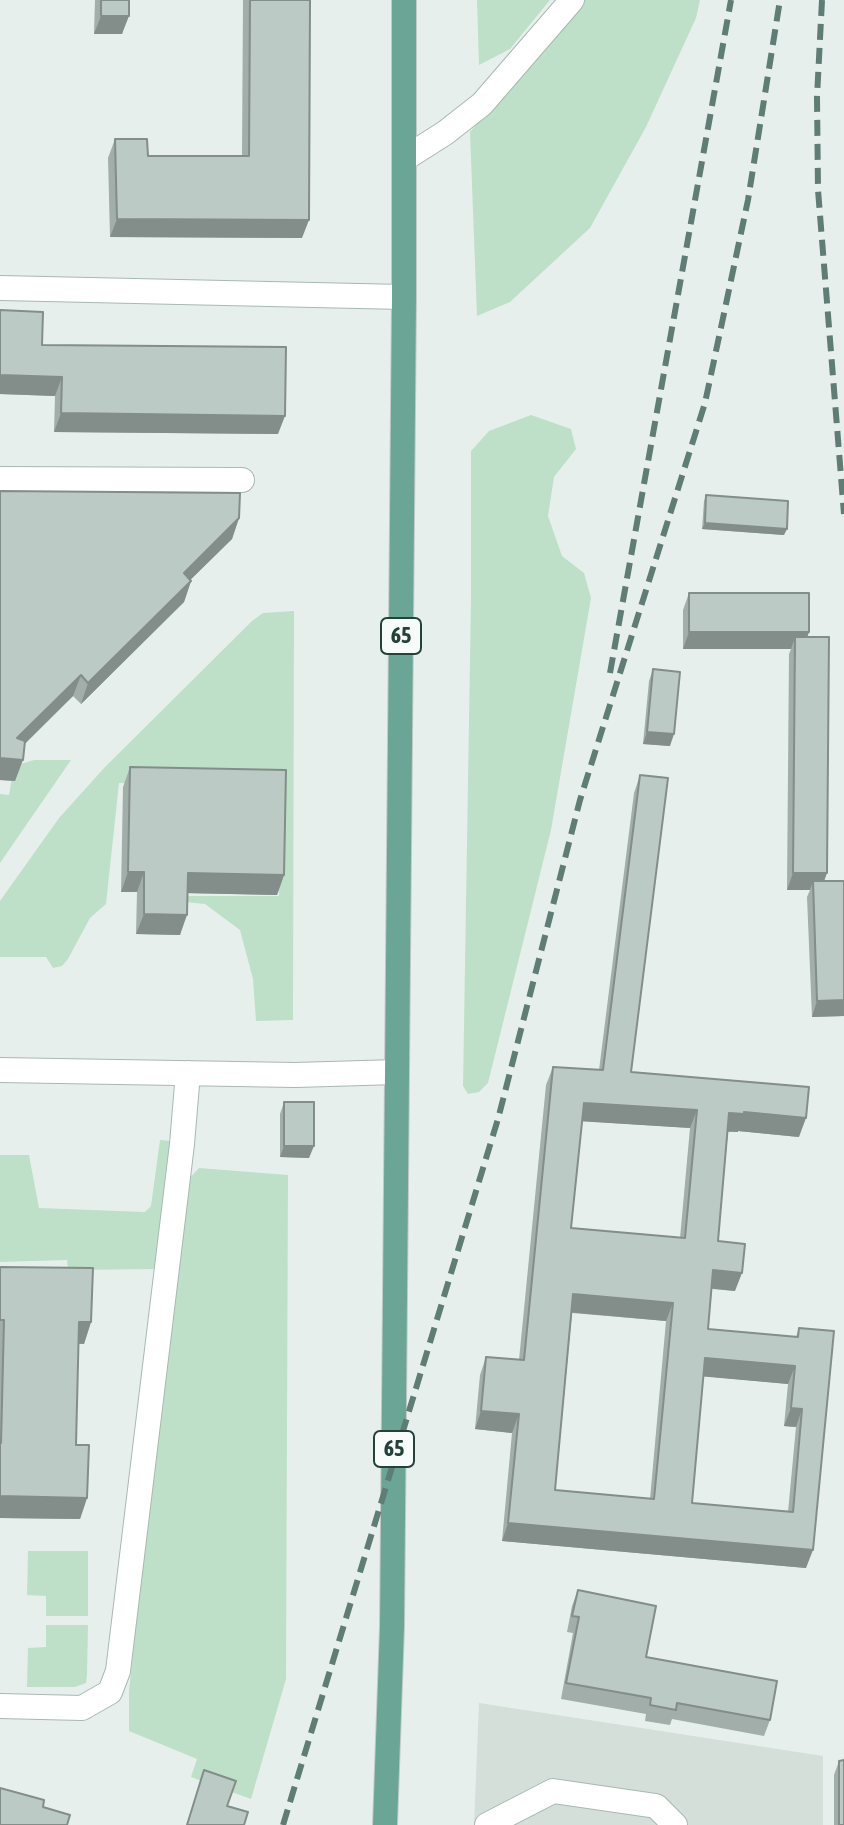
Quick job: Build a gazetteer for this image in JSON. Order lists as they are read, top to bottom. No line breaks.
{"streets":{"main road":["65"]}}
